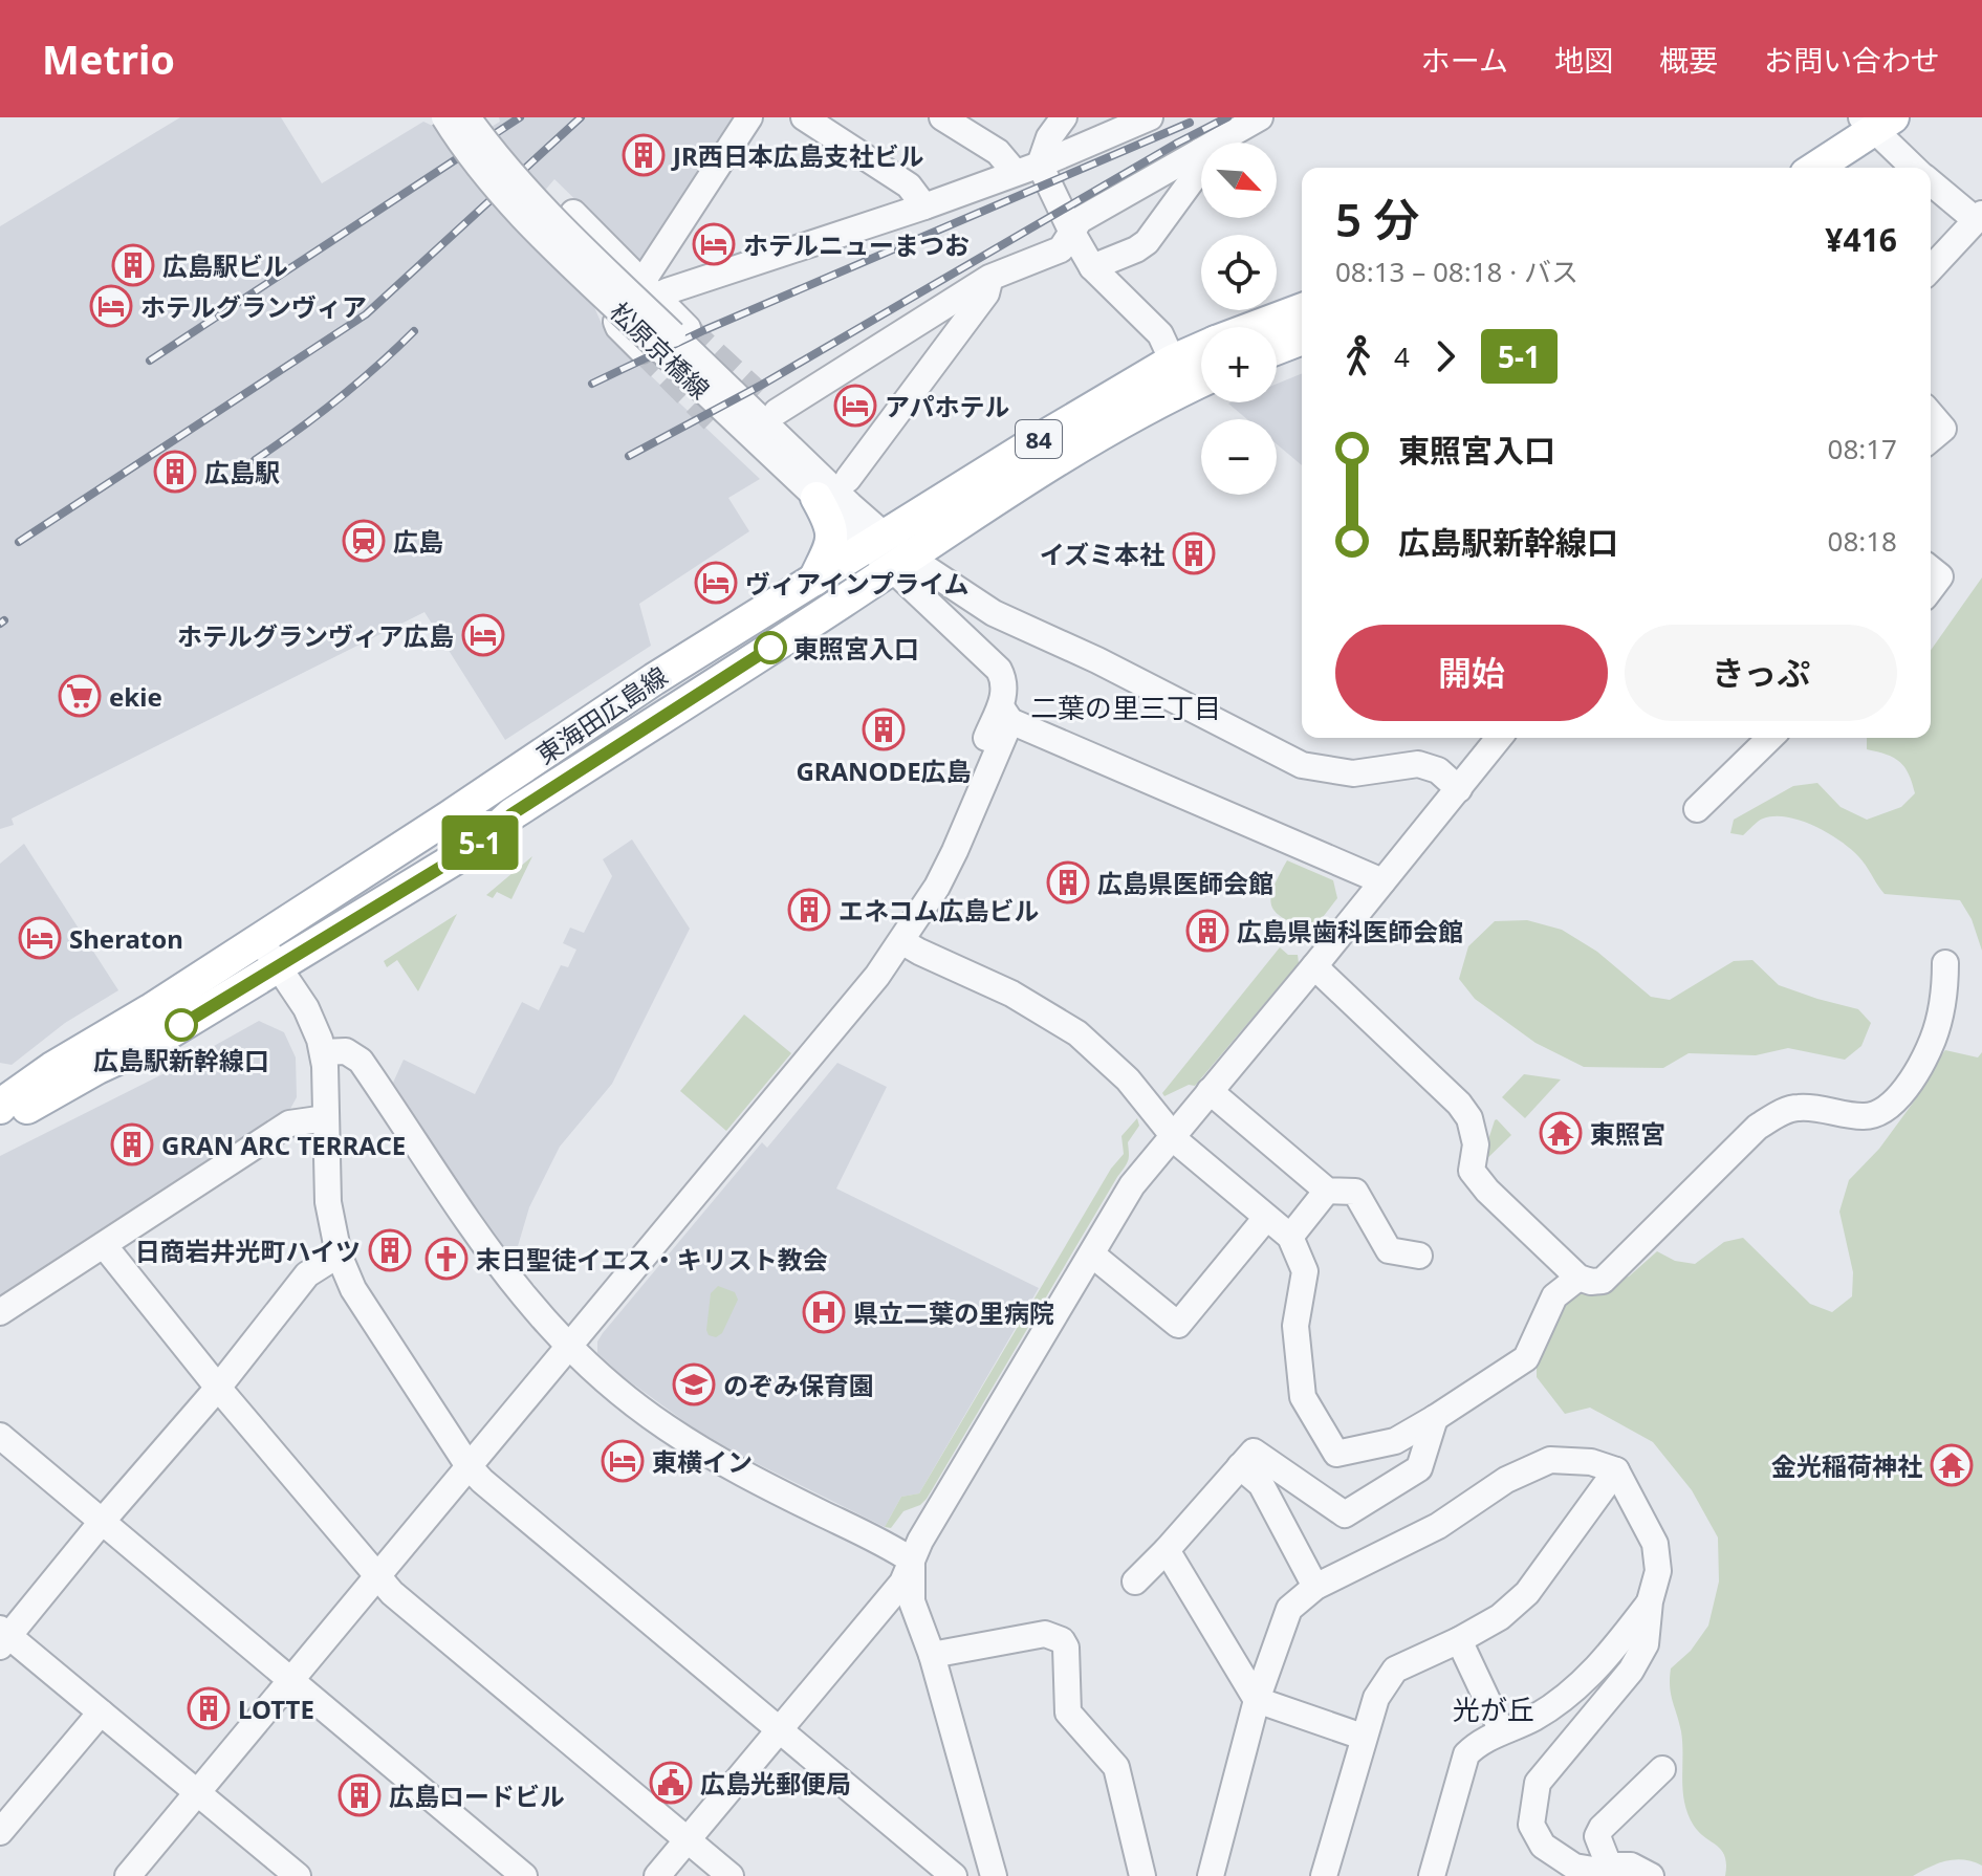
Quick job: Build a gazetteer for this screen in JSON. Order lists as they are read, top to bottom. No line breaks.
{"streets":{"main road":["84","東海田広島線"],"street":["松原京橋線"]},"crossings":[["松原京橋線","東海田広島線"]],"districts":["二葉の里三丁目","光が丘"],"places":{"building":["JR西日本広島支社ビル","広島駅ビル","広島駅","イズミ本社","GRANODE広島","広島県医師会館","エネコム広島ビル","広島県歯科医師会館","GRAN ARC TERRACE","日商岩井光町ハイツ","LOTTE","広島ロードビル"],"hotel":["ホテルニューまつお","ホテルグランヴィア","アパホテル","ヴィアインプライム","ホテルグランヴィア広島","Sheraton","東横イン"],"station":["広島"],"other":["東照宮入口","広島駅新幹線口"],"supermarket":["ekie"],"temple":["東照宮","金光稲荷神社"],"church":["末日聖徒イエス・キリスト教会"],"hospital":["県立二葉の里病院"],"school or university":["のぞみ保育園"],"public building":["広島光郵便局"]},"lines":["bus line 5-1"],"north":"bottom right","page":{"header":"Metrio","nav":["ホーム","地図","概要","お問い合わせ"],"on_map":"5-1","map_buttons":["+","−"],"heading":["5 分","08:13 – 08:18 · バス","¥416"],"legs":["4","5-1"],"list":[{"name":"東照宮入口","value":"08:17"},{"name":"広島駅新幹線口","value":"08:18"}],"buttons":["開始","きっぷ"]}}
